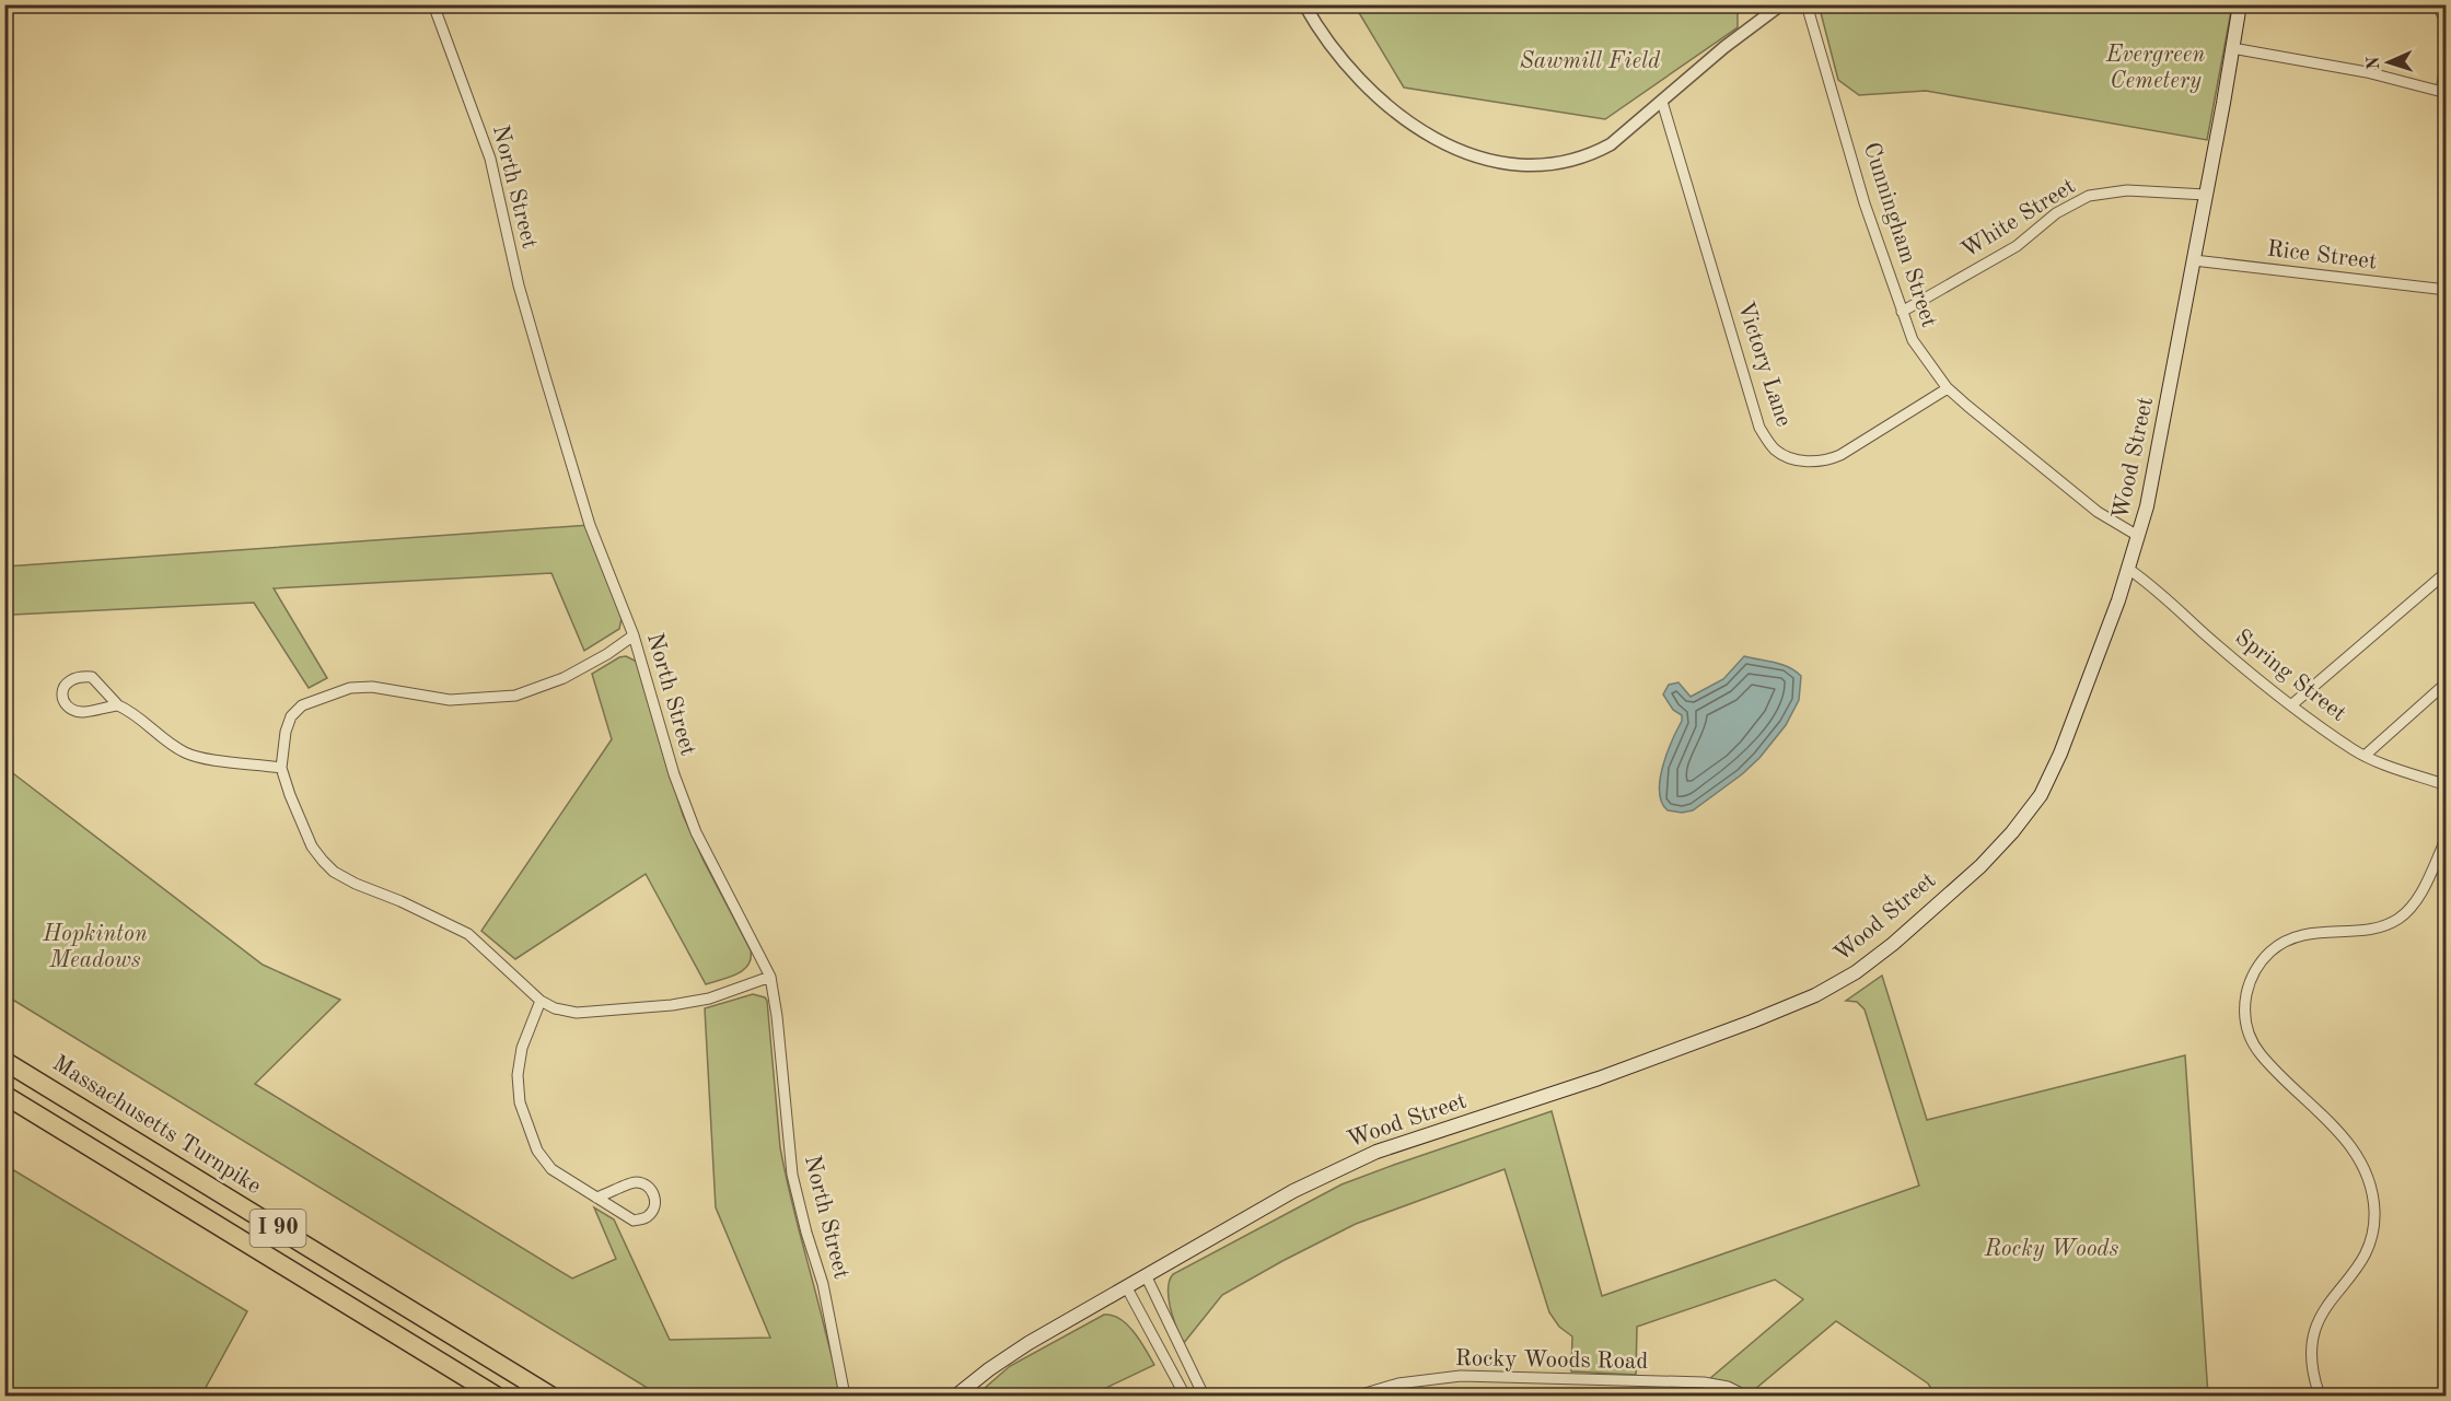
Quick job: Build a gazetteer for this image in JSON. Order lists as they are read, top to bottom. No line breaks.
{"streets":{"highway":["Massachusetts Turnpike","I 90"],"main road":["Wood Street"],"street":["North Street","White Street","Cunningham Street","Rice Street","Victory Lane","Spring Street","Rocky Woods Road"]},"crossings":[["White Street","Cunningham Street"],["White Street","Wood Street"],["Cunningham Street","Victory Lane"],["Cunningham Street","Wood Street"],["Rice Street","Wood Street"],["Wood Street","Spring Street"]],"parks":["Evergreen Cemetery","Sawmill Field","Hopkinton Meadows","Rocky Woods"],"north":"left"}
